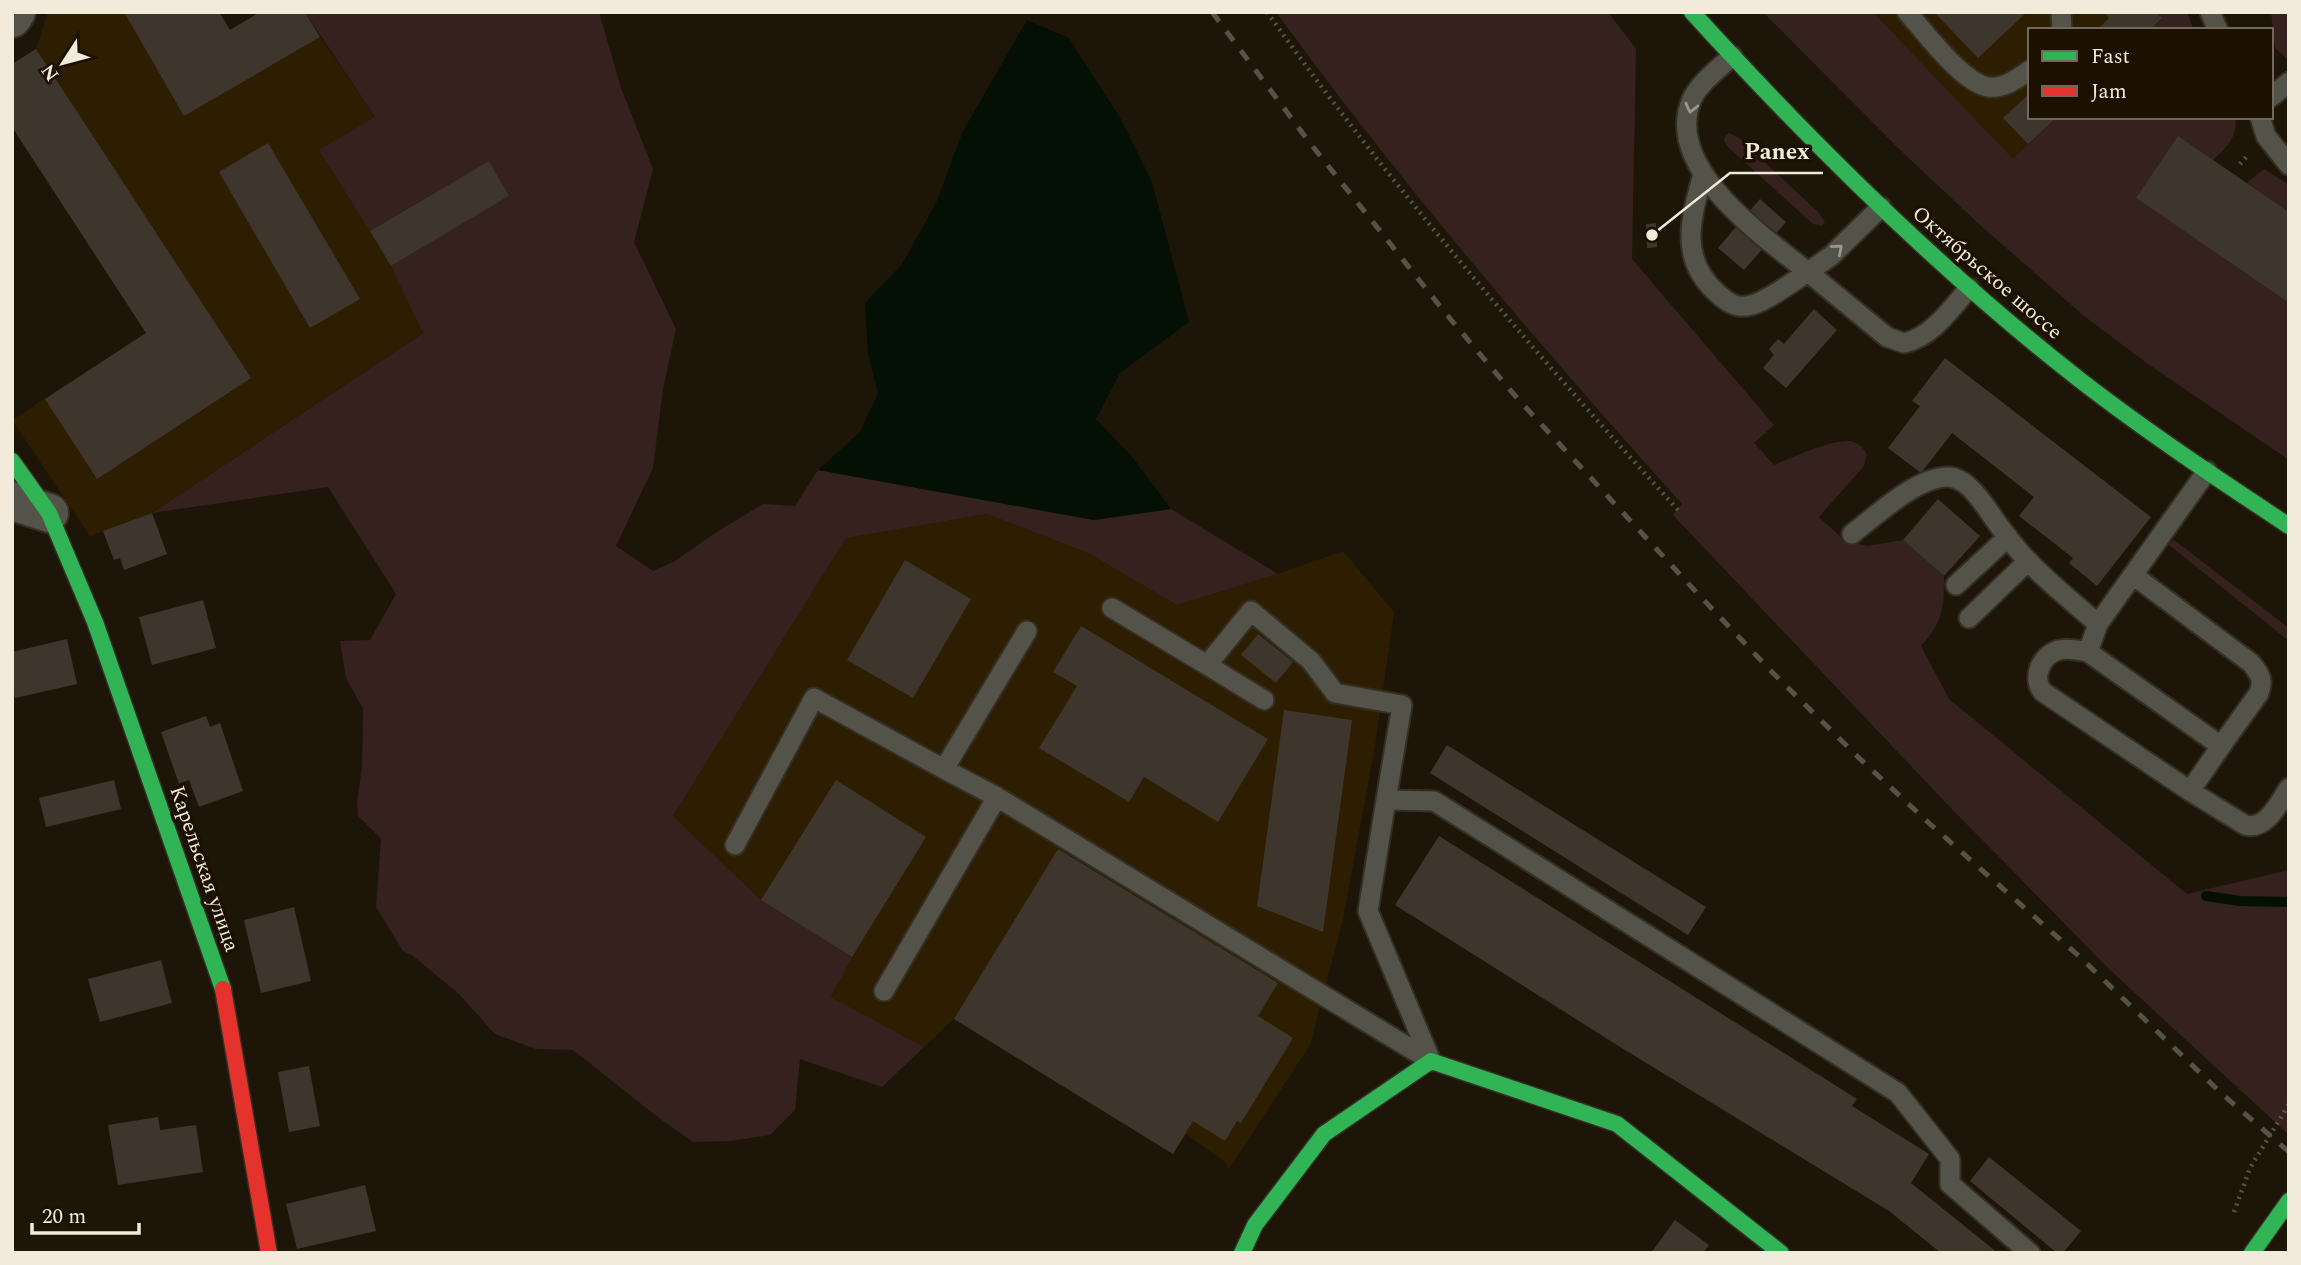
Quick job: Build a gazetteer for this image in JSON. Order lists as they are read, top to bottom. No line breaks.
{"streets":{"street":["Октябрьское шоссе","Карельская улица"]},"places":["Panex"],"legend":["Fast","Jam"],"scale_bar":"20 m","north":"bottom left"}
